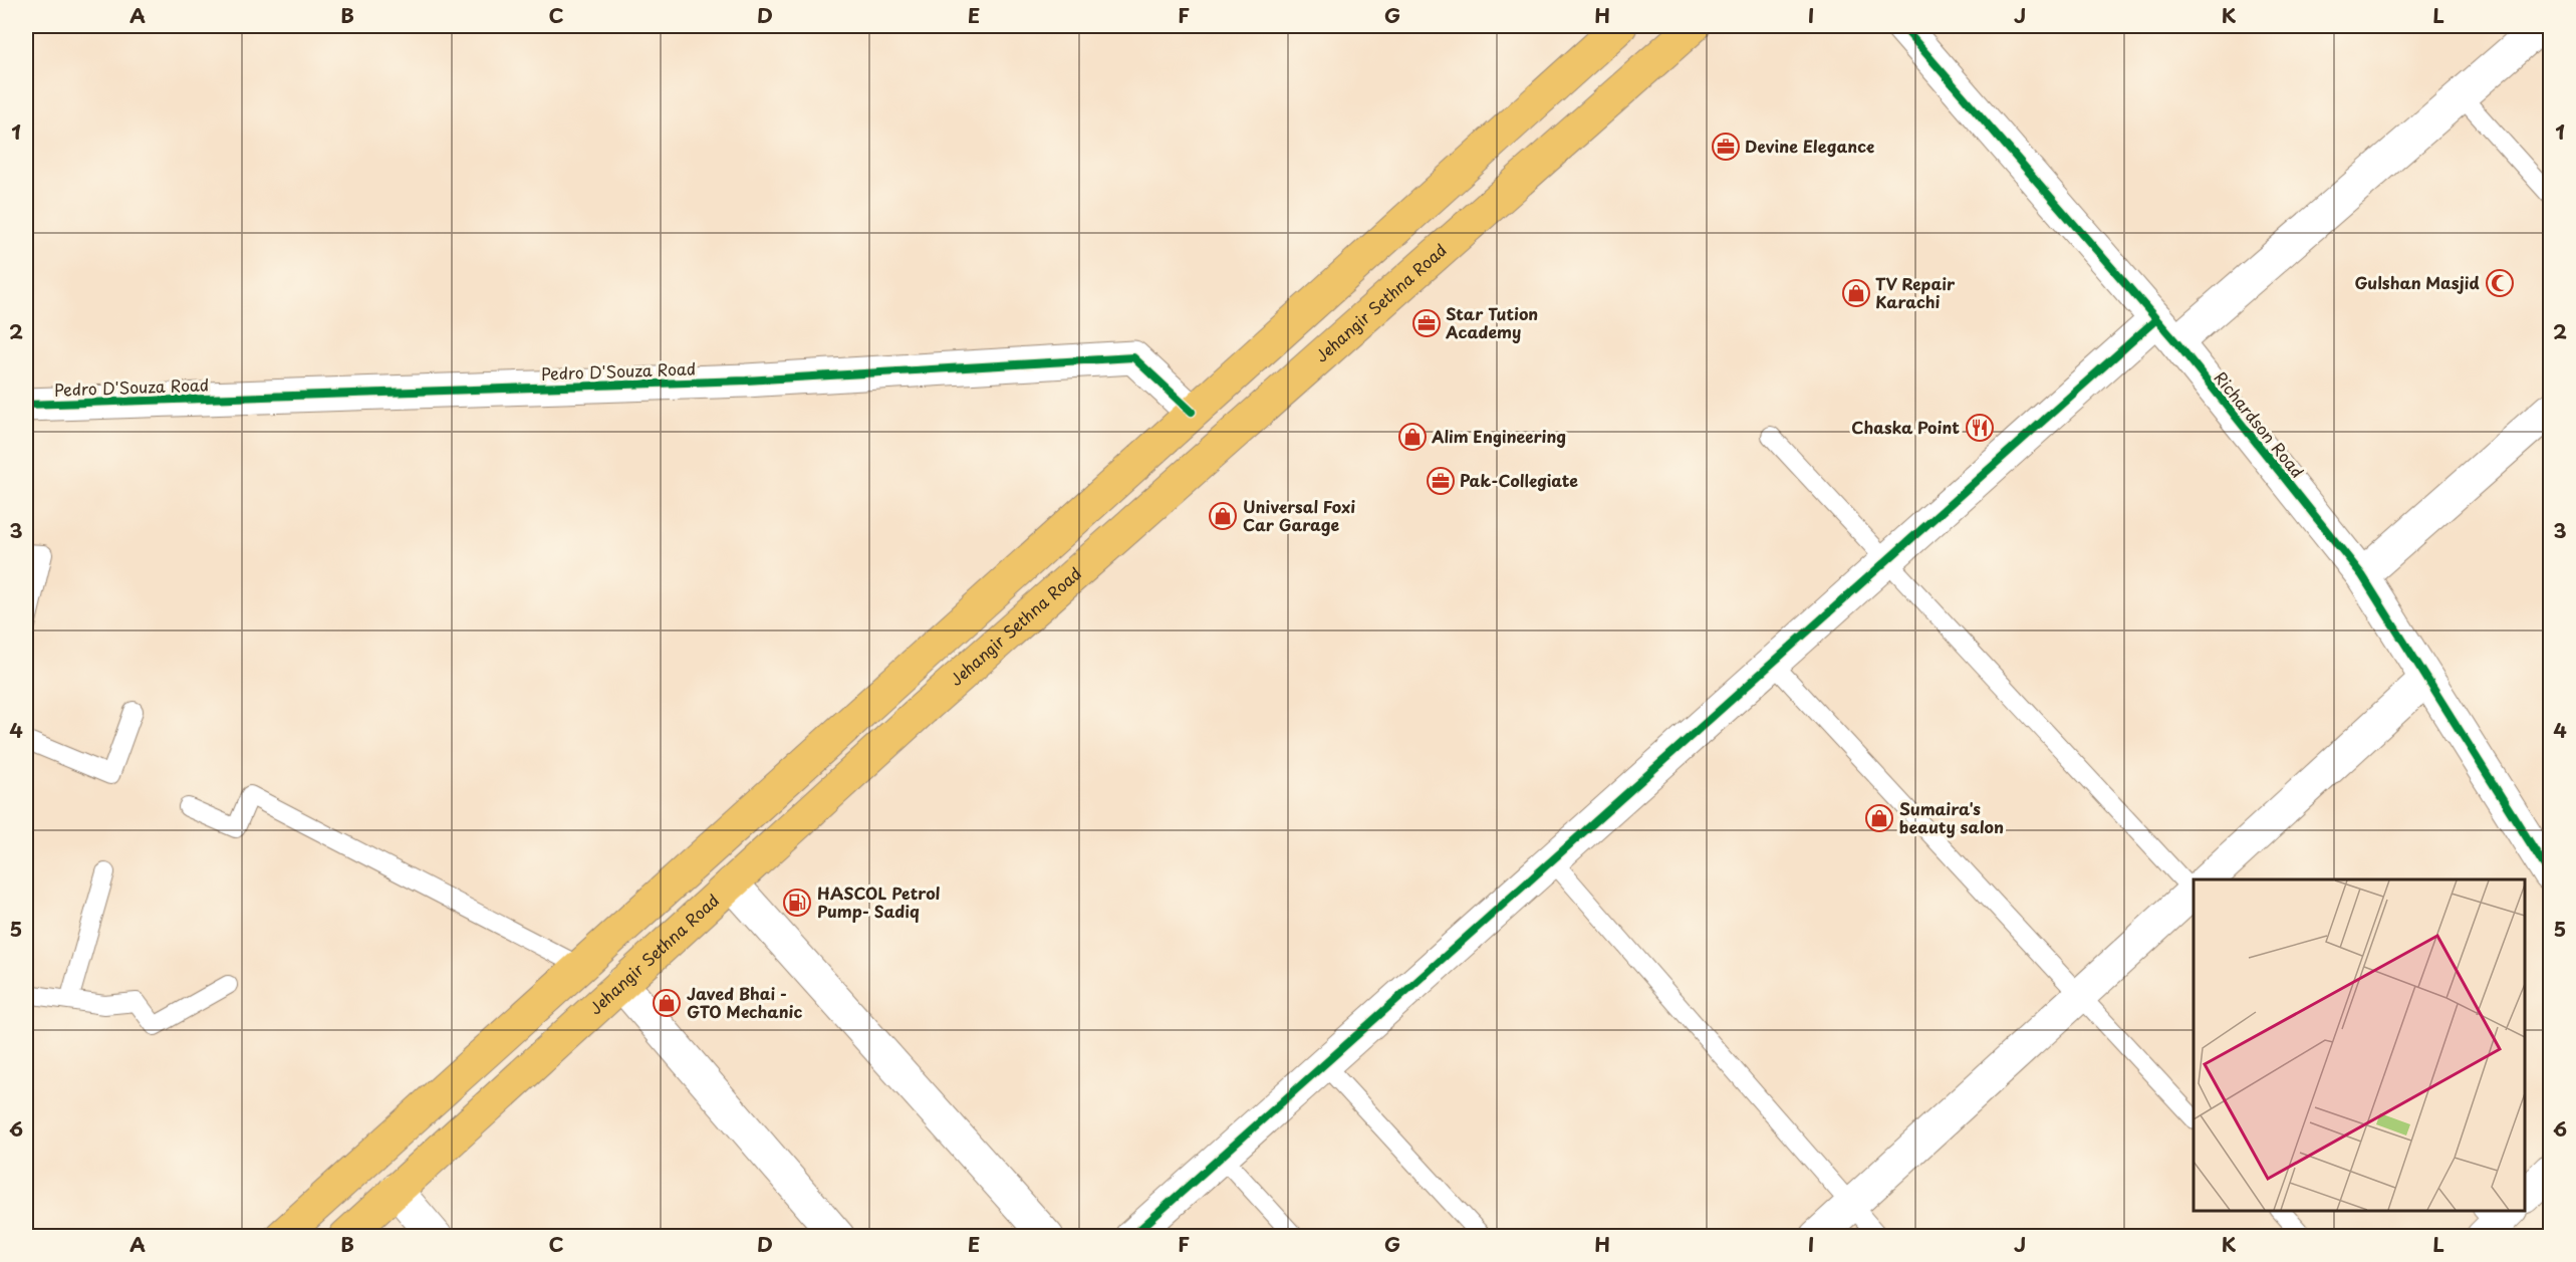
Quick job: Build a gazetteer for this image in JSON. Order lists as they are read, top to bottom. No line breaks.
{"streets":{"highway":["Jehangir Sethna Road"],"street":["Pedro D'Souza Road","Richardson Road"]},"places":{"office":["Devine Elegance","Star Tution Academy","Pak-Collegiate"],"mosque":["Gulshan Masjid"],"shop":["TV Repair Karachi","Alim Engineering","Universal Foxi Car Garage","Sumaira's beauty salon","Javed Bhai - GTO Mechanic"],"restaurant":["Chaska Point"],"fuel station":["HASCOL Petrol Pump- Sadiq"]},"grid":{"columns":["A","B","C","D","E","F","G","H","I","J","K","L"],"rows":["1","2","3","4","5","6"]}}
